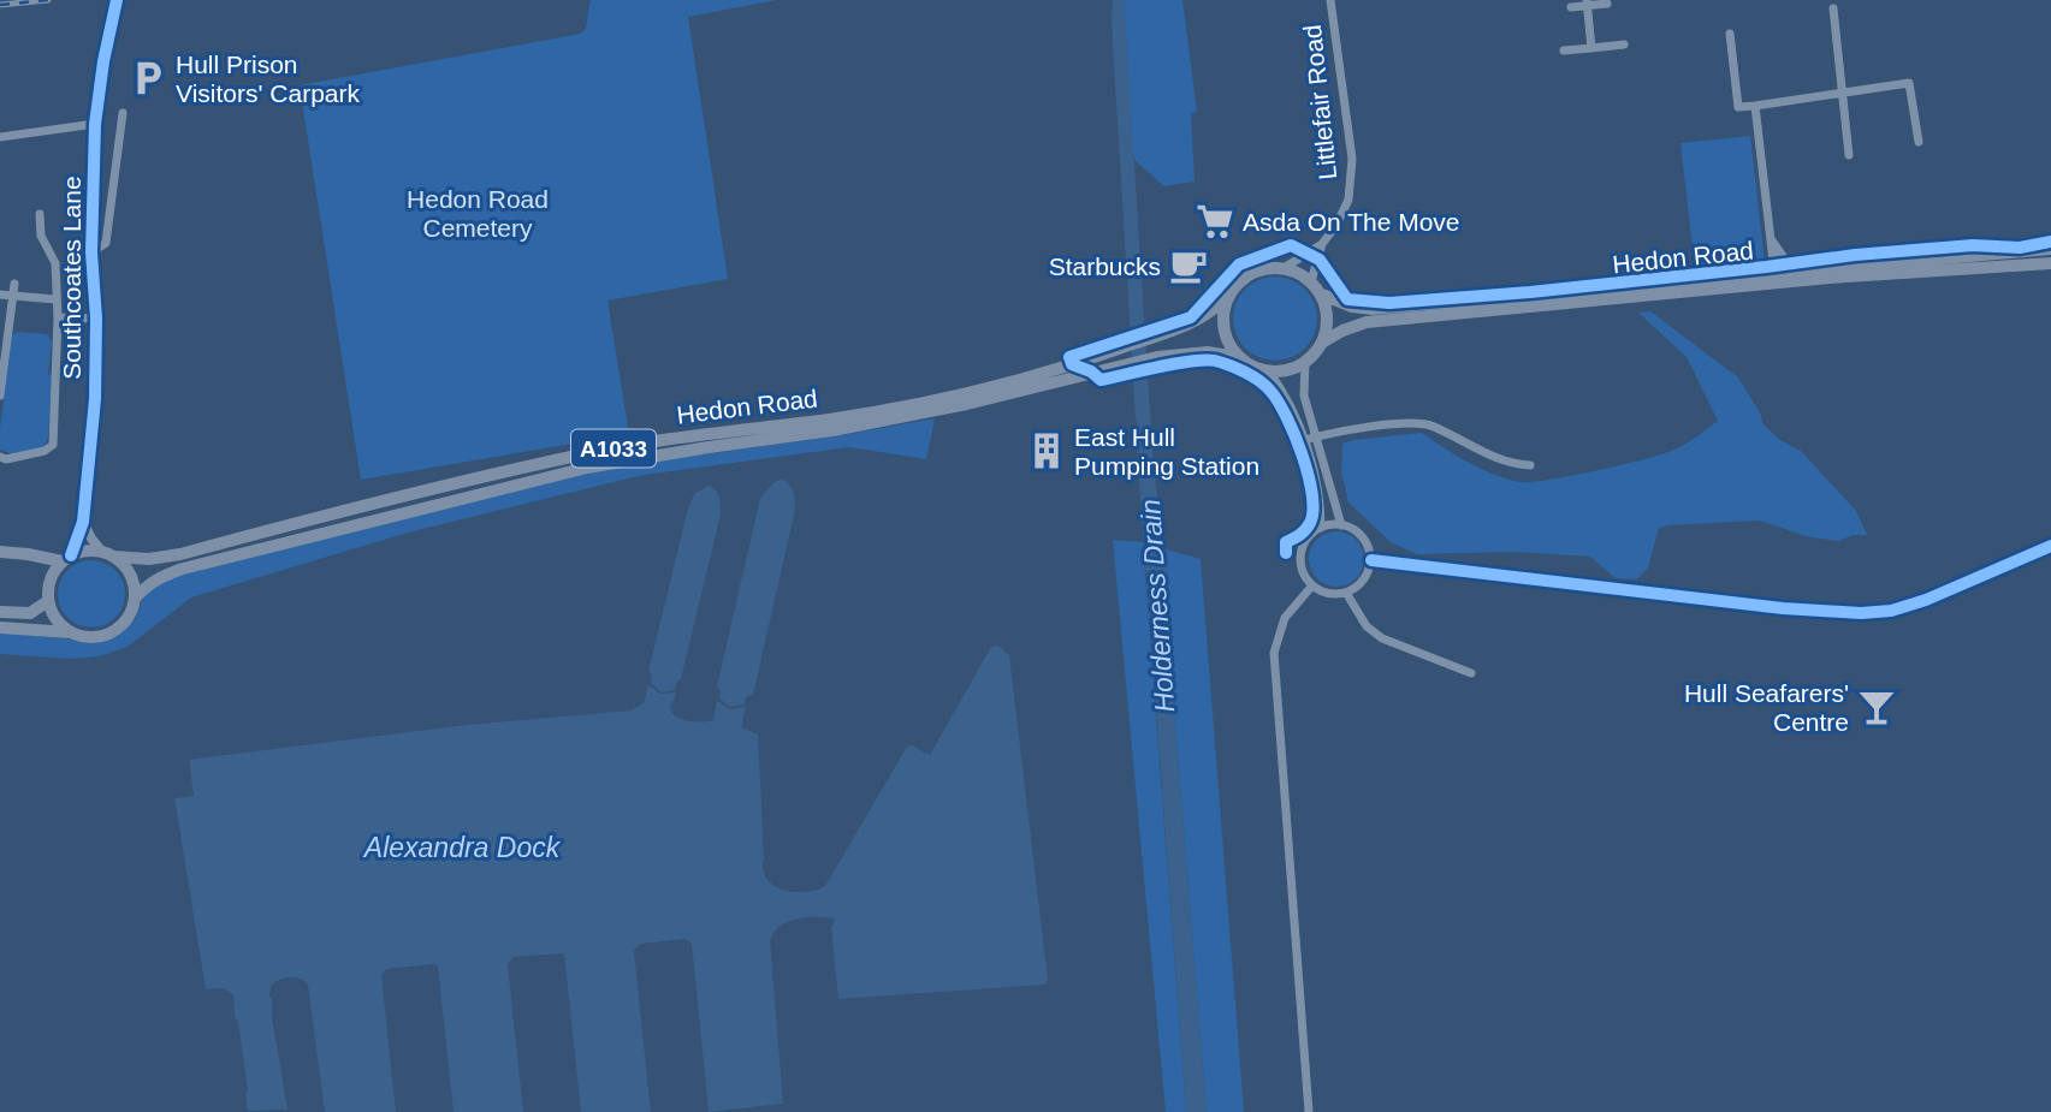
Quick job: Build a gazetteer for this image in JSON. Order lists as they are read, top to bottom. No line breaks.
{"streets":{"highway":["Hedon Road","A1033"],"street":["Littlefair Road","Southcoates Lane"]},"crossings":[["Littlefair Road","Hedon Road"],["Littlefair Road","A1033"],["Hedon Road","Southcoates Lane"],["Hedon Road","A1033"],["Southcoates Lane","A1033"]],"water":["Holderness Drain","Alexandra Dock"],"parks":["Hedon Road Cemetery"],"places":{"parking":["Hull Prison Visitors' Carpark"],"supermarket":["Asda On The Move"],"cafe":["Starbucks"],"building":["East Hull Pumping Station"],"bar":["Hull Seafarers' Centre"]}}
